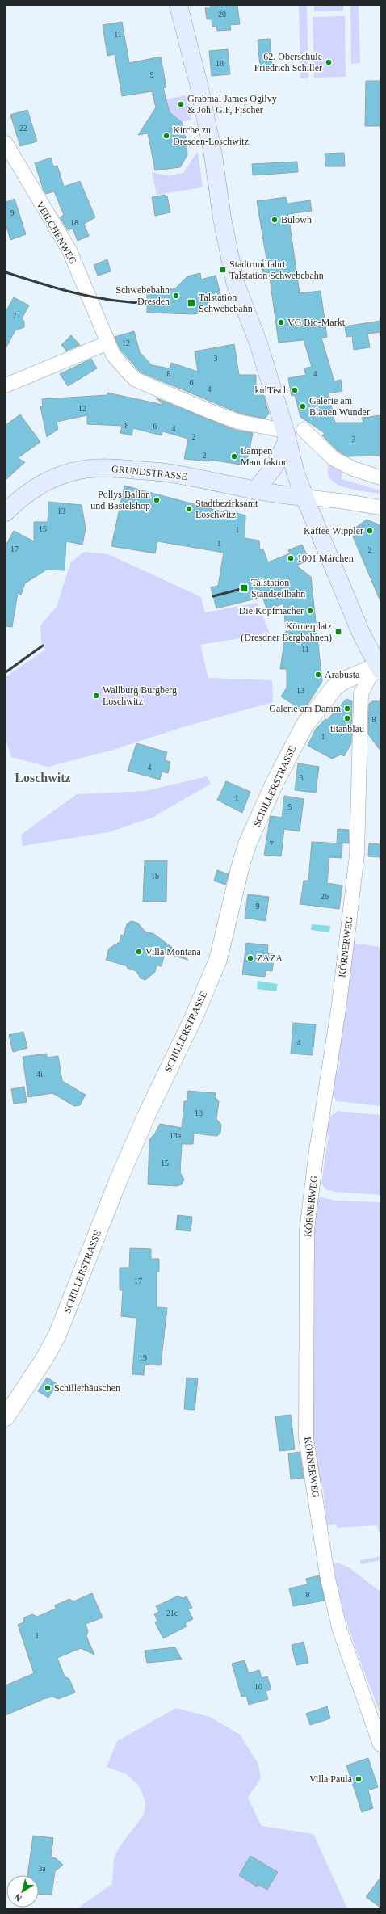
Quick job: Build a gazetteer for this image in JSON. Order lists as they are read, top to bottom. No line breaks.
{"streets":{"main road":["GRUNDSTRASSE"],"street":["VEILCHENWEG","SCHILLERSTRASSE","KÖRNERWEG"]},"crossings":[["SCHILLERSTRASSE","KÖRNERWEG"]],"districts":["Loschwitz"],"places":{"other":["62. Oberschule Friedrich Schiller","Grabmal James Ogilvy & Joh. G.F, Fischer","Kirche zu Dresden-Loschwitz","Bülowh","Schwebebahn Dresden","VG Bio-Markt","kulTisch","Galerie am Blauen Wunder","Lampen Manufaktur","Pollys Ballon und Bastelshop","Stadtbezirksamt Loschwitz","Kaffee Wippler","1001 Märchen","Die Kopfmacher","Arabusta","Wallburg Burgberg Loschwitz","Galerie am Damm","titanblau","Villa Montana","ZAZA","Schillerhäuschen","Villa Paula"],"transit":["Stadtrundfahrt Talstation Schwebebahn","Talstation Schwebebahn","Talstation Standseilbahn","Körnerplatz (Dresdner Bergbahnen)"]},"house_numbers":["20","11","18","9","22","9","18","7","12","3","8","4","6","4","12","8","6","4","2","3","2","13","15","1","1","17","2","11","13","8","1","4","3","1","5","7","1b","2b","9","4","4i","13","13a","15","17","19","8","21c","1","10","3a"],"north":"bottom left"}
